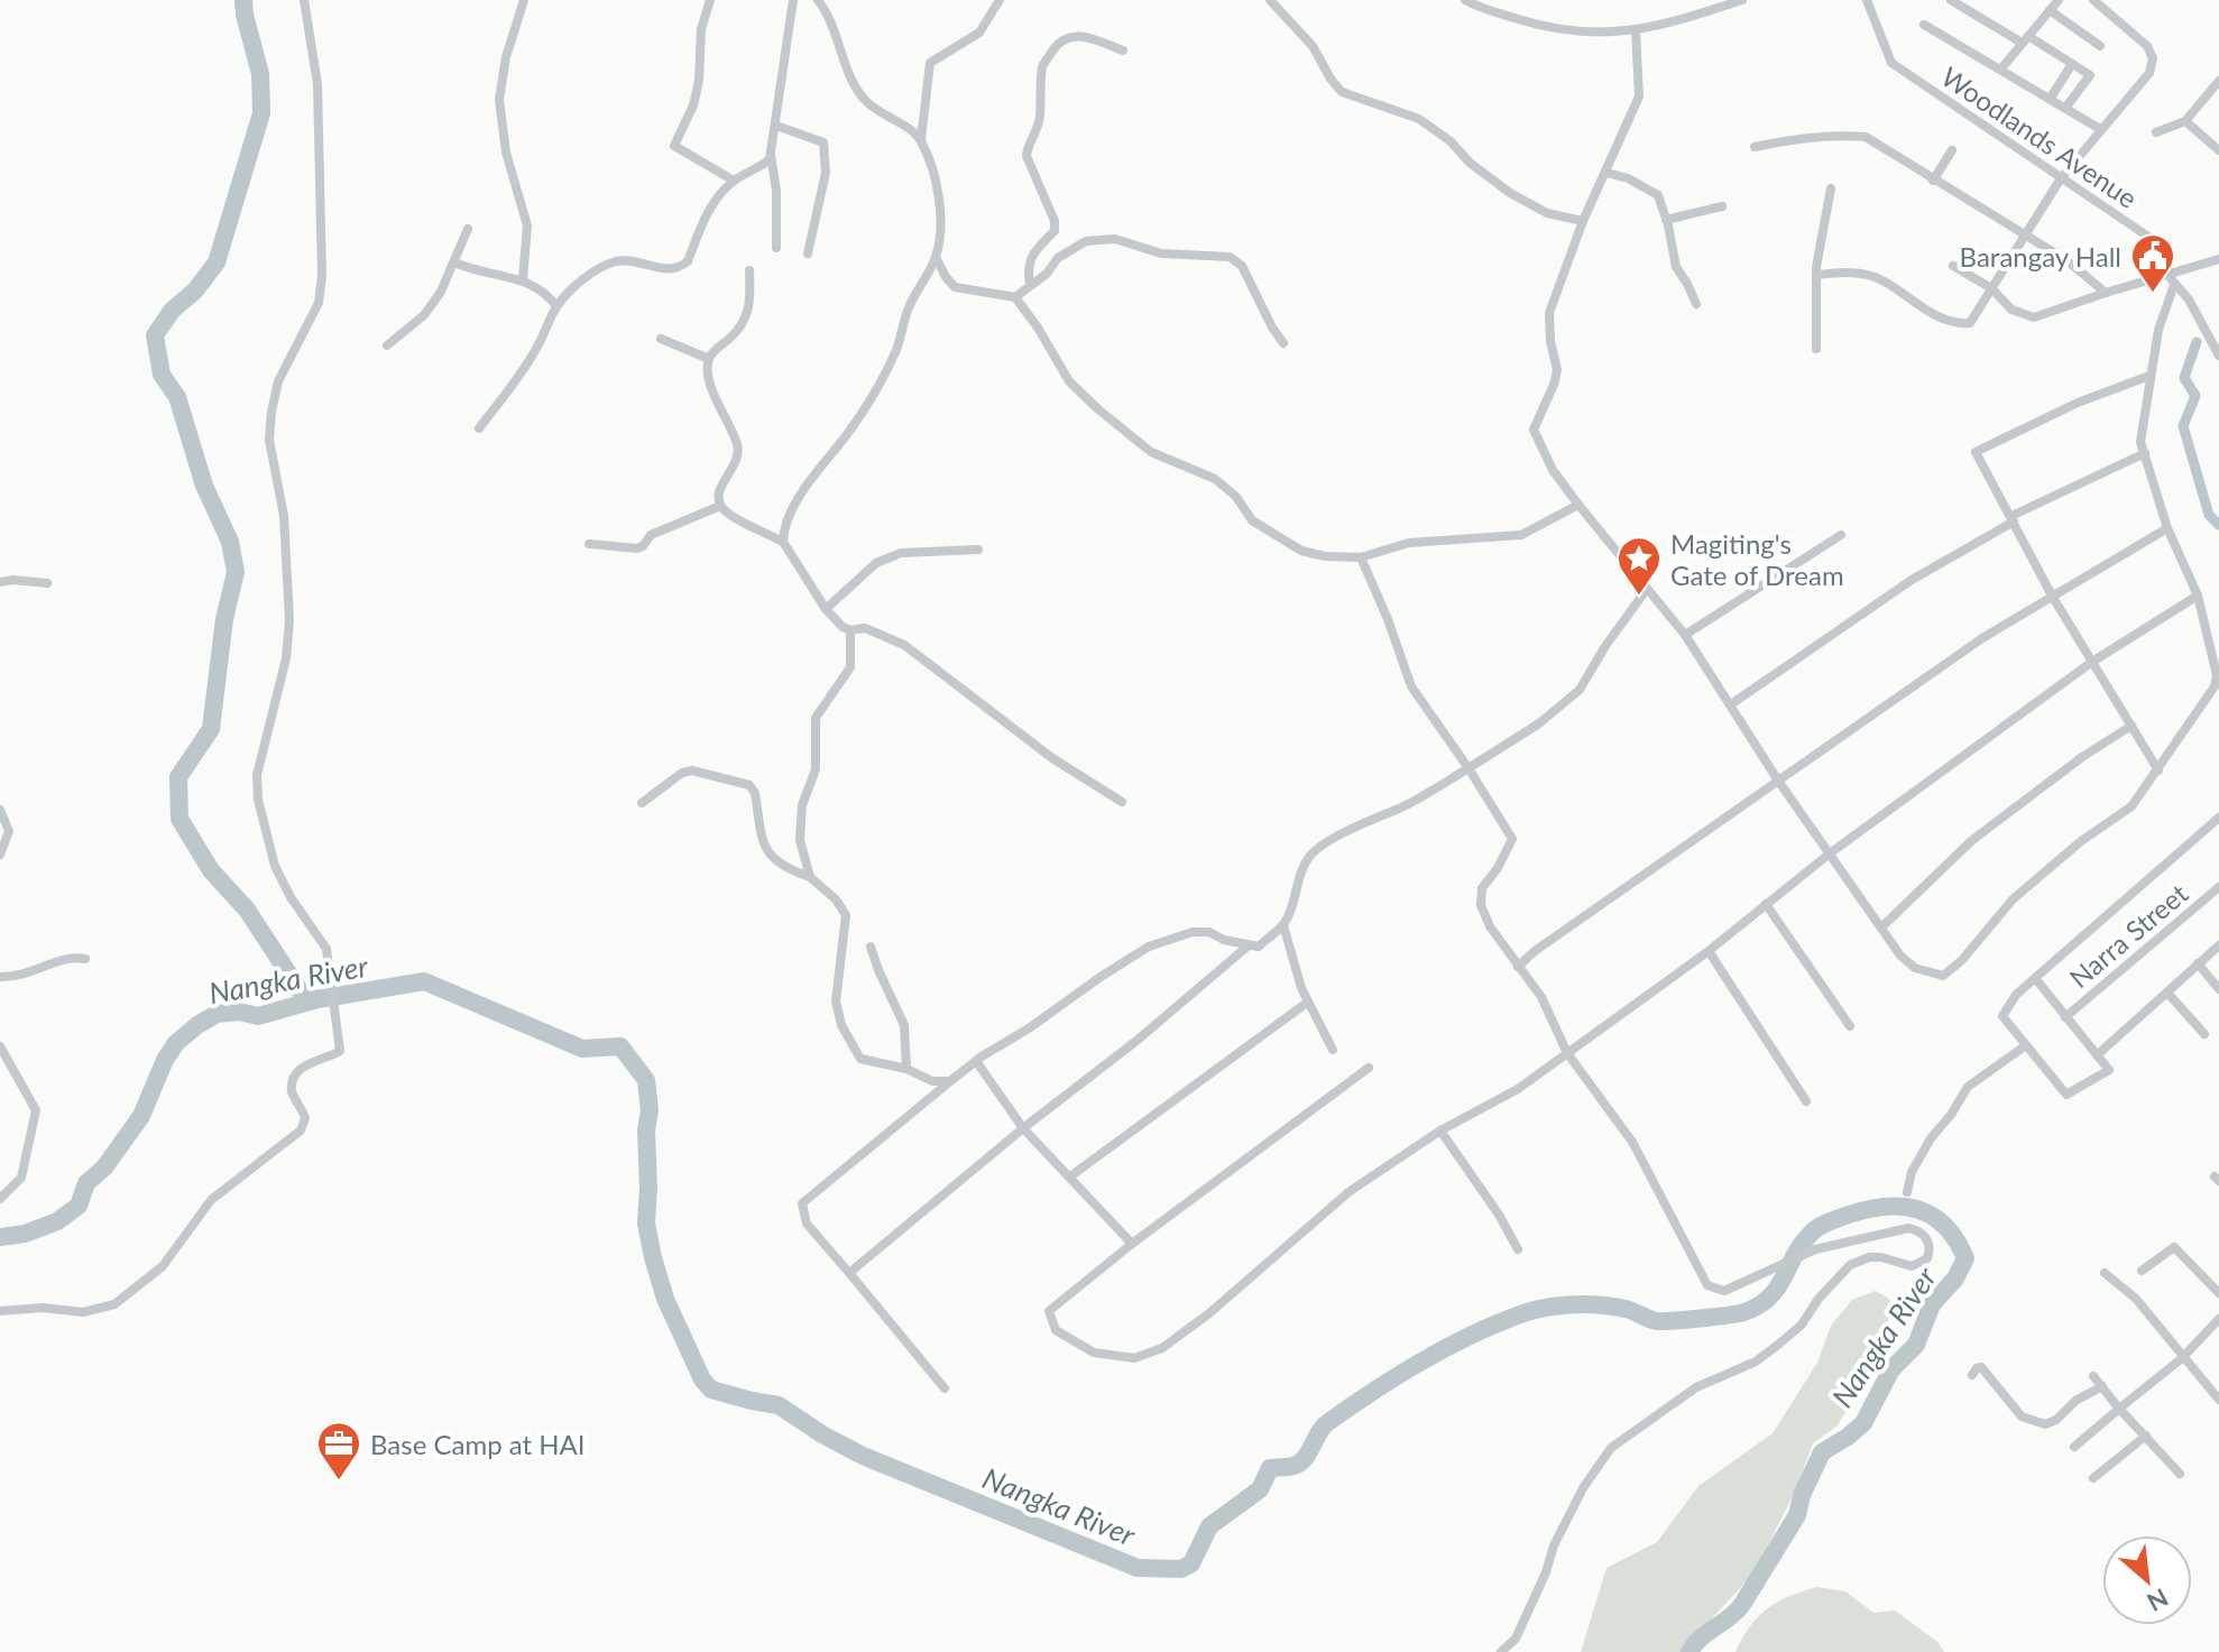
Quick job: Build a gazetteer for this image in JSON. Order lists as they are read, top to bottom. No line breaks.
{"streets":{"street":["Woodlands Avenue","Narra Street"]},"water":["Nangka River"],"places":{"public building":["Barangay Hall"],"place":["Magiting's Gate of Dream"],"office":["Base Camp at HAI"]},"north":"bottom right"}
